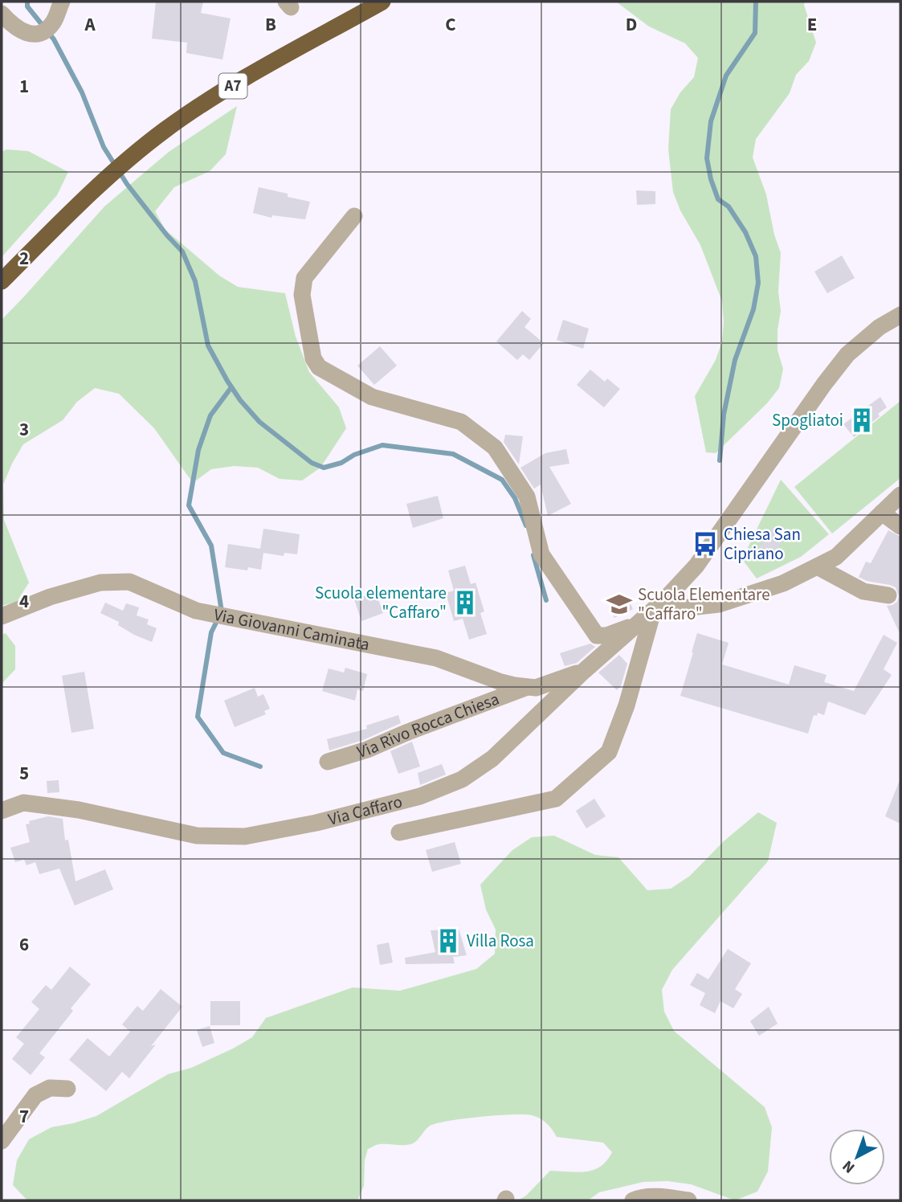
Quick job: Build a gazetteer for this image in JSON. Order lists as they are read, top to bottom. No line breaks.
{"streets":{"highway":["A7"],"street":["Via Giovanni Caminata","Via Rivo Rocca Chiesa","Via Caffaro"]},"crossings":[["Via Giovanni Caminata","Via Rivo Rocca Chiesa"],["Via Giovanni Caminata","Via Caffaro"]],"places":{"building":["Spogliatoi","Scuola elementare \"Caffaro\"","Villa Rosa"],"bus stop":["Chiesa San Cipriano"],"school or university":["Scuola Elementare \"Caffaro\""]},"north":"bottom left","grid":{"columns":["A","B","C","D","E"],"rows":["1","2","3","4","5","6","7"]}}
